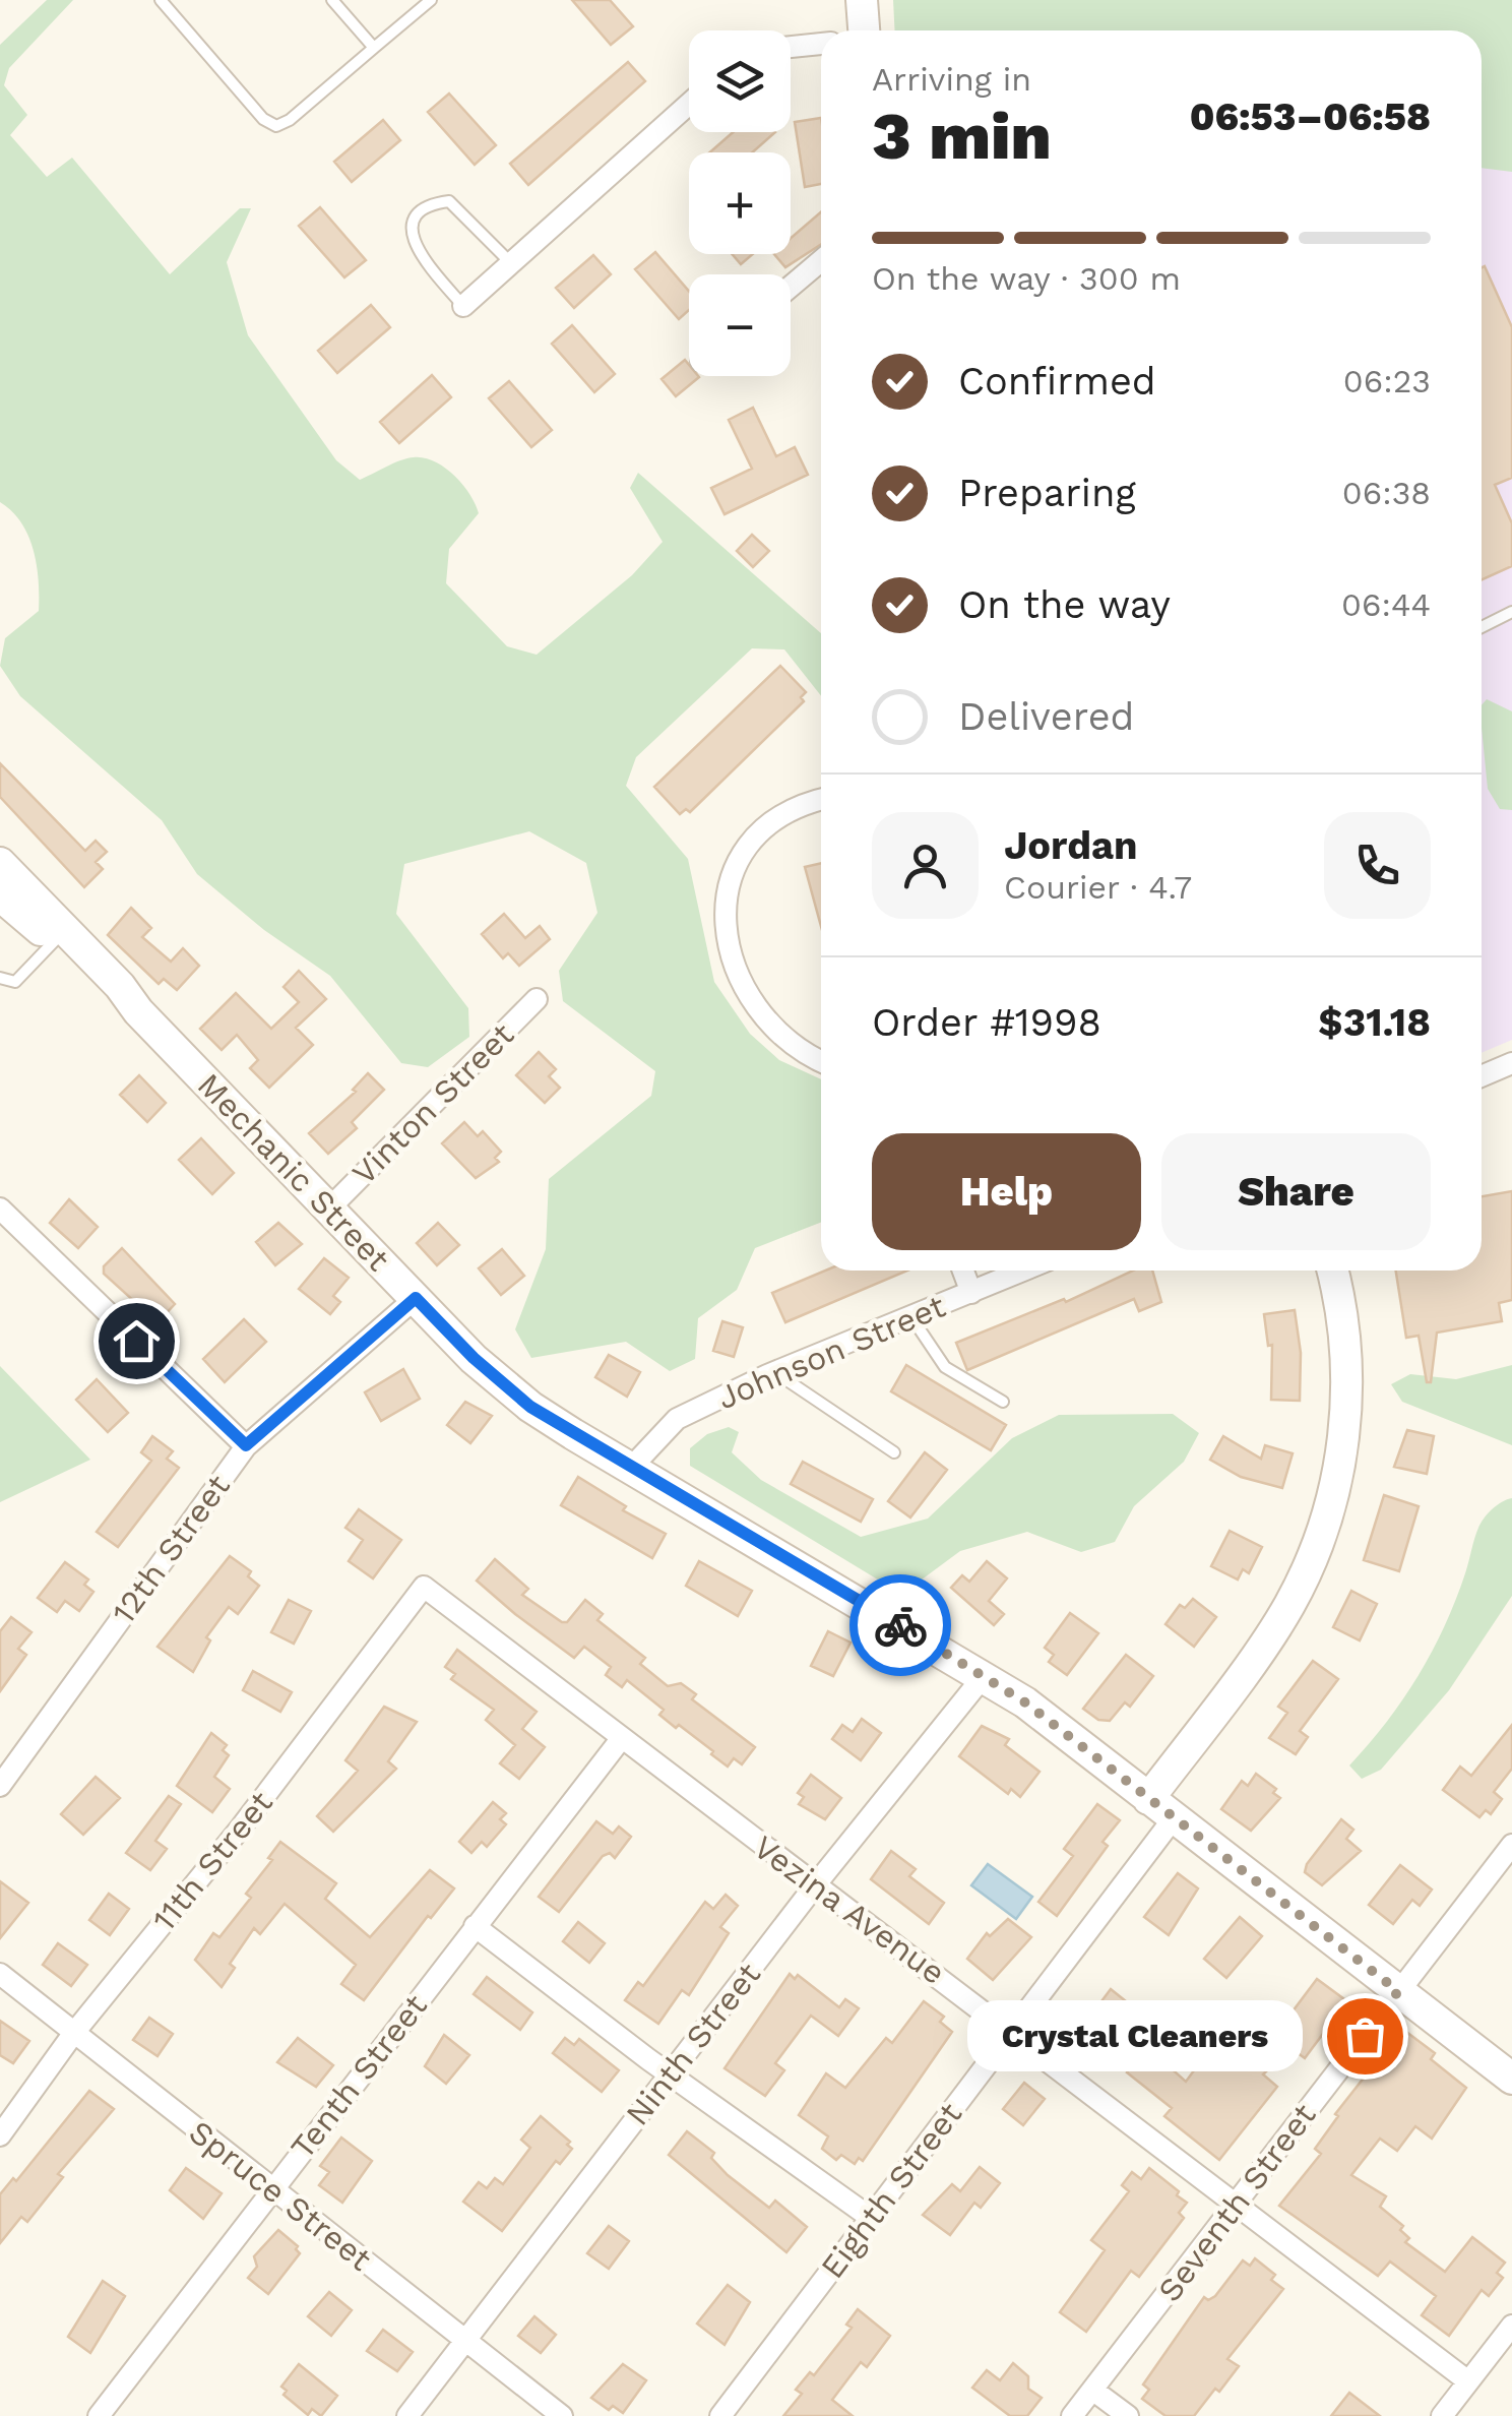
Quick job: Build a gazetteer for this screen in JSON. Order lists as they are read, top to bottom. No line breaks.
{"streets":{"main road":["Mechanic Street"],"street":["Vinton Street","Johnson Street","12th Street","11th Street","Vezina Avenue","Ninth Street","Tenth Street","Eighth Street","Spruce Street","Seventh Street"]},"crossings":[["Vinton Street","Mechanic Street"],["Mechanic Street","Johnson Street"],["Mechanic Street","12th Street"],["Mechanic Street","Ninth Street"],["Mechanic Street","Eighth Street"],["Mechanic Street","Seventh Street"],["11th Street","Vezina Avenue"],["11th Street","Spruce Street"],["Vezina Avenue","Ninth Street"],["Vezina Avenue","Tenth Street"],["Vezina Avenue","Eighth Street"],["Vezina Avenue","Seventh Street"],["Ninth Street","Spruce Street"],["Tenth Street","Spruce Street"]],"places":["Crystal Cleaners"],"page":{"map_buttons":["+","−"],"heading":["3 min","Arriving in","06:53–06:58"],"panel":["Jordan","Courier · 4.7","Order #1998","$31.18"],"bar":"On the way · 300 m","list":[["Confirmed","06:23"],["Preparing","06:38"],["On the way","06:44"],"Delivered"],"buttons":["Help","Share"],"bubble":"Crystal Cleaners"}}
